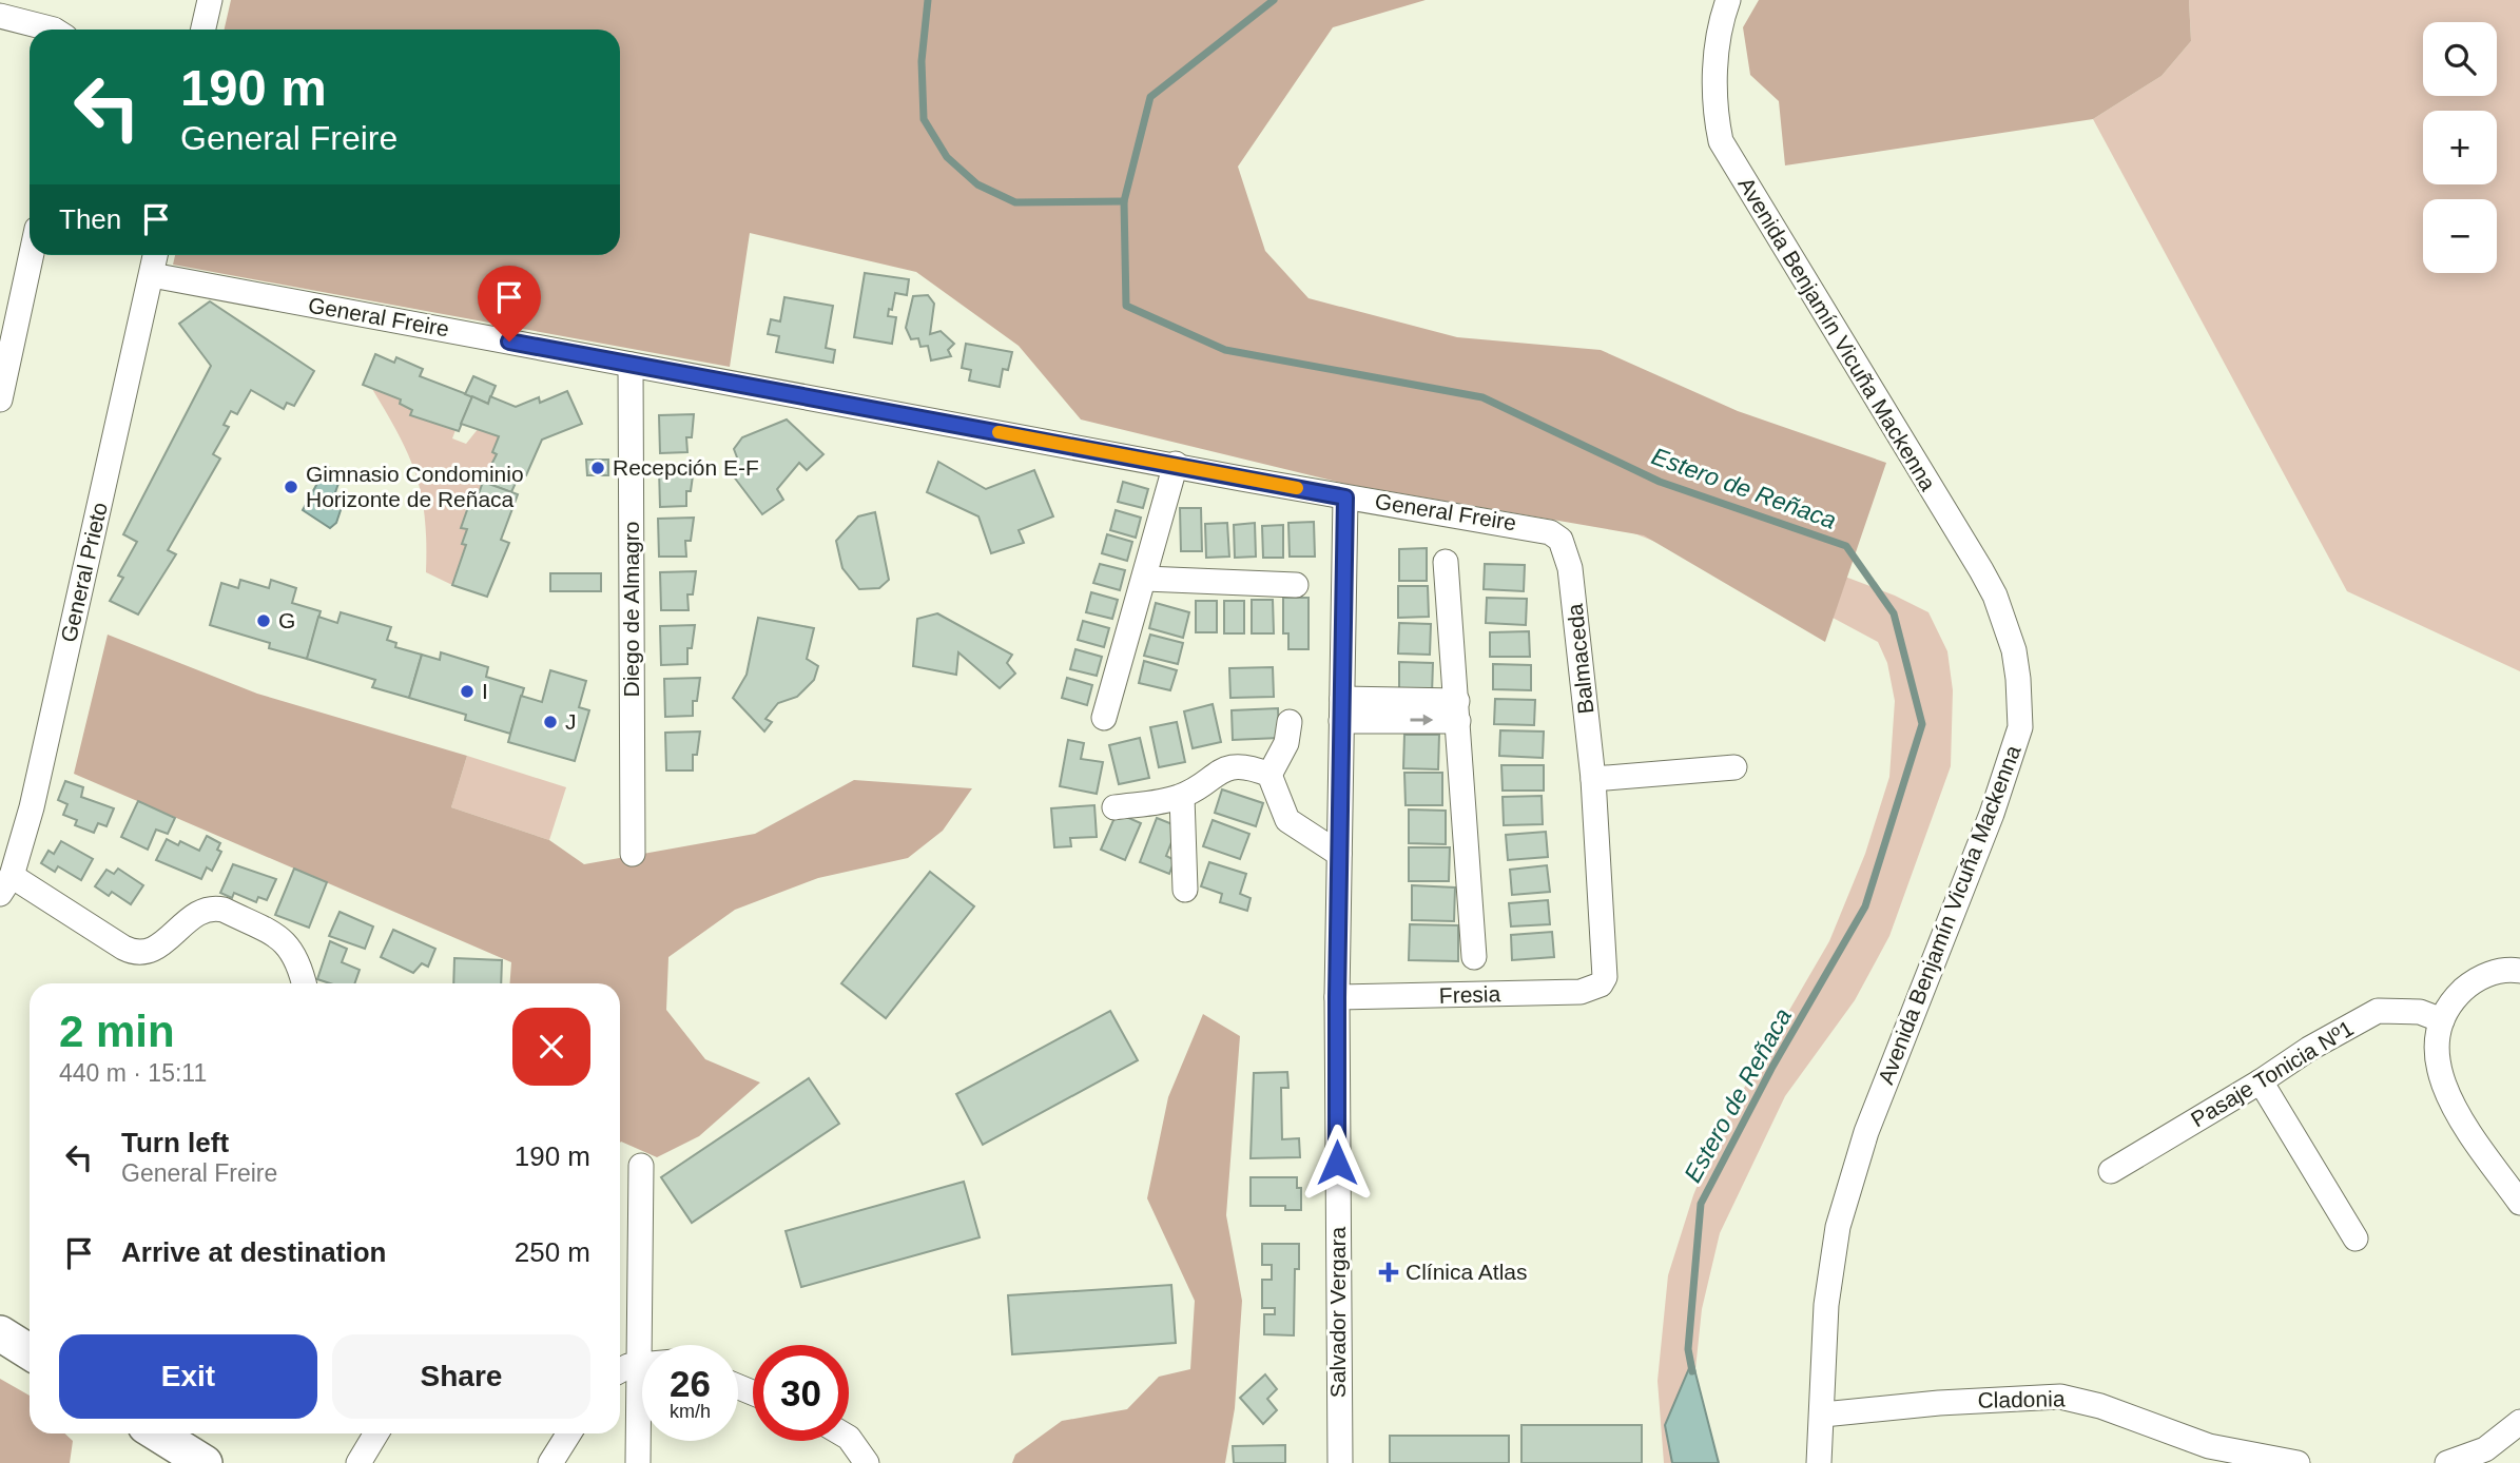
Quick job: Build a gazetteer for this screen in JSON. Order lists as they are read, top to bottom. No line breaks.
{"streets":{"street":["General Freire","Avenida Benjamín Vicuña Mackenna","General Prieto","Diego de Almagro","Balmaceda","Fresia","Pasaje Tonicia Nº1","Salvador Vergara","Cladonia"]},"crossings":[["General Freire","General Prieto"],["General Freire","Diego de Almagro"],["General Freire","Balmaceda"],["General Freire","Salvador Vergara"],["Avenida Benjamín Vicuña Mackenna","Cladonia"],["Balmaceda","Fresia"],["Fresia","Salvador Vergara"]],"water":["Estero de Reñaca"],"places":{"other":["Recepción E-F","Gimnasio Condominio Horizonte de Reñaca","G","I","J"],"health":["Clínica Atlas"]},"page":{"map_buttons":["+","−"],"turn":["190 m","General Freire"],"then":"Then","heading":["2 min","440 m · 15:11"],"list":[{"name":"Turn left","note":"General Freire","value":"190 m"},{"name":"Arrive at destination","value":"250 m"}],"buttons":["Exit","Share"],"speed":"26 km/h","limit":"30"}}
